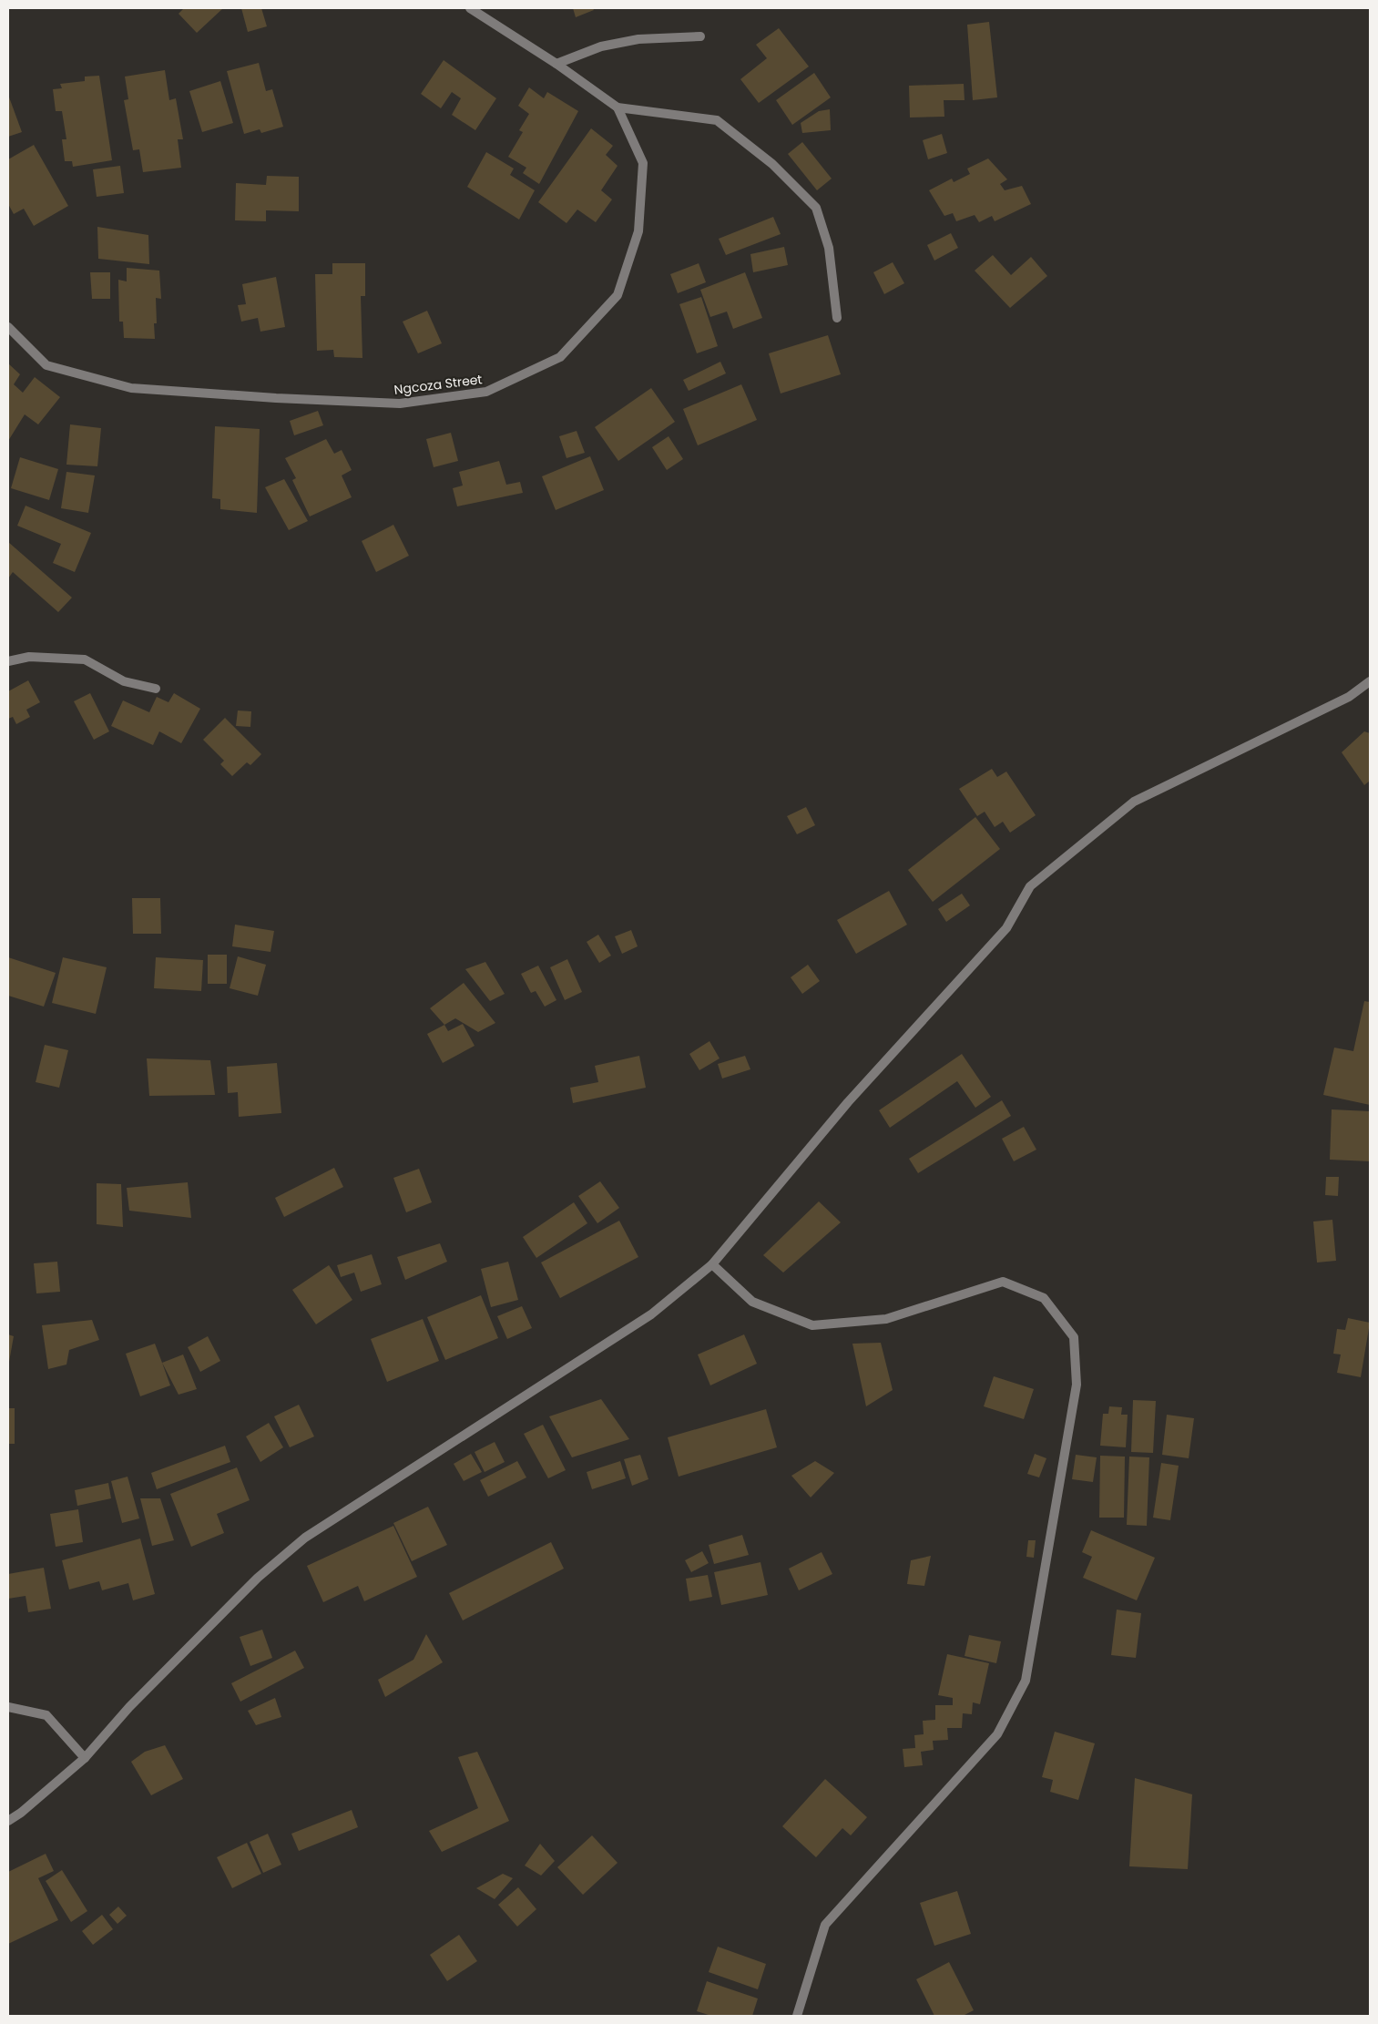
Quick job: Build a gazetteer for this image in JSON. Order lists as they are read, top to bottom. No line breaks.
{"streets":{"street":["Ngcoza Street"]}}
